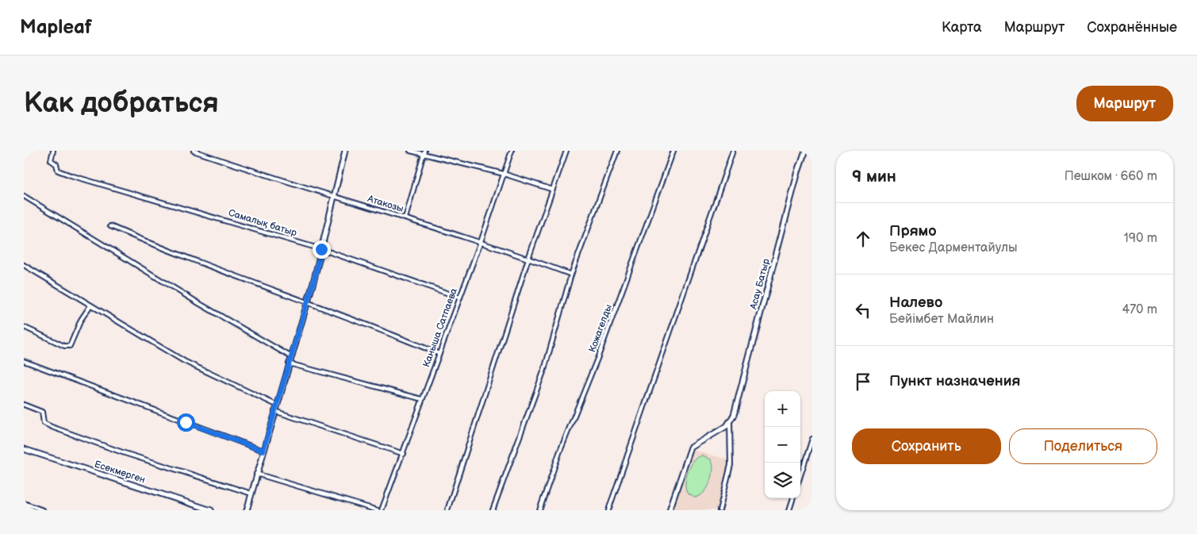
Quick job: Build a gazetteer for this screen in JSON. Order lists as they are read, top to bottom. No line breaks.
{"streets":{"street":["Атакозы","Самалық батыр","Асау Батыр","Каныша Сатпаева","Кожагелды","Eсекмерген"]},"crossings":[["Атакозы","Каныша Сатпаева"],["Самалық батыр","Каныша Сатпаева"]],"page":{"header":"Mapleaf","nav":["Карта","Маршрут","Сохранённые"],"buttons":["Маршрут",["Сохранить","Поделиться"]],"title":"Как добраться","heading":["9 мин","Пешком · 660 m"],"list":[["Прямо","Бекес Дарментайулы","190 m"],["Налево","Бейімбет Майлин","470 m"],"Пункт назначения"],"map_buttons":["+","−"]}}
